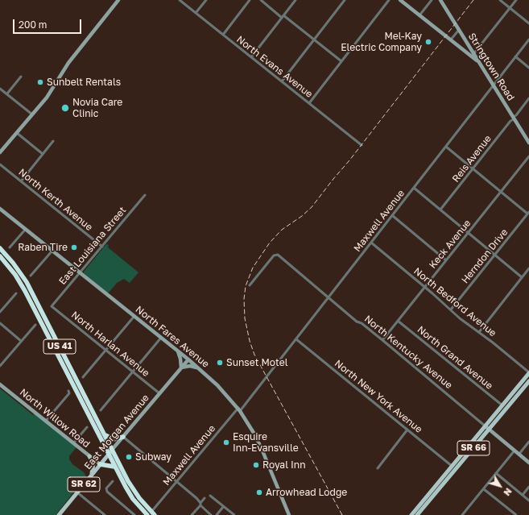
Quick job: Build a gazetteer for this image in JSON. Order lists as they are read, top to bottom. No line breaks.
{"streets":{"highway":["US 41"],"main road":["East Morgan Avenue","SR 66","SR 62"],"street":["North Evans Avenue","Stringtown Road","Reis Avenue","North Kerth Avenue","Maxwell Avenue","Keck Avenue","East Louisiana Street","Herndon Drive","North Bedford Avenue","North Fares Avenue","North Harlan Avenue","North Kentucky Avenue","North Grand Avenue","North New York Avenue","North Willow Road"]},"crossings":[["Stringtown Road","Reis Avenue"],["Stringtown Road","Maxwell Avenue"],["North Kerth Avenue","East Louisiana Street"],["Maxwell Avenue","North Bedford Avenue"],["Maxwell Avenue","North Fares Avenue"],["Maxwell Avenue","US 41"],["Maxwell Avenue","North Kentucky Avenue"],["Maxwell Avenue","North New York Avenue"],["Keck Avenue","North Bedford Avenue"],["Keck Avenue","North Kentucky Avenue"],["Keck Avenue","North Grand Avenue"],["East Louisiana Street","North Fares Avenue"],["East Louisiana Street","North Harlan Avenue"],["Herndon Drive","North Bedford Avenue"],["North Bedford Avenue","SR 66"],["North Fares Avenue","East Morgan Avenue"],["North Harlan Avenue","East Morgan Avenue"],["US 41","East Morgan Avenue"],["North Kentucky Avenue","SR 66"],["North Grand Avenue","SR 66"],["North New York Avenue","SR 66"],["North Willow Road","East Morgan Avenue"]],"places":["Mel-Kay Electric Company","Sunbelt Rentals","Novia Care Clinic","Raben Tire","Sunset Motel","Esquire Inn-Evansville","Subway","Royal Inn","Arrowhead Lodge"],"scale_bar":"200 m","north":"bottom right"}
